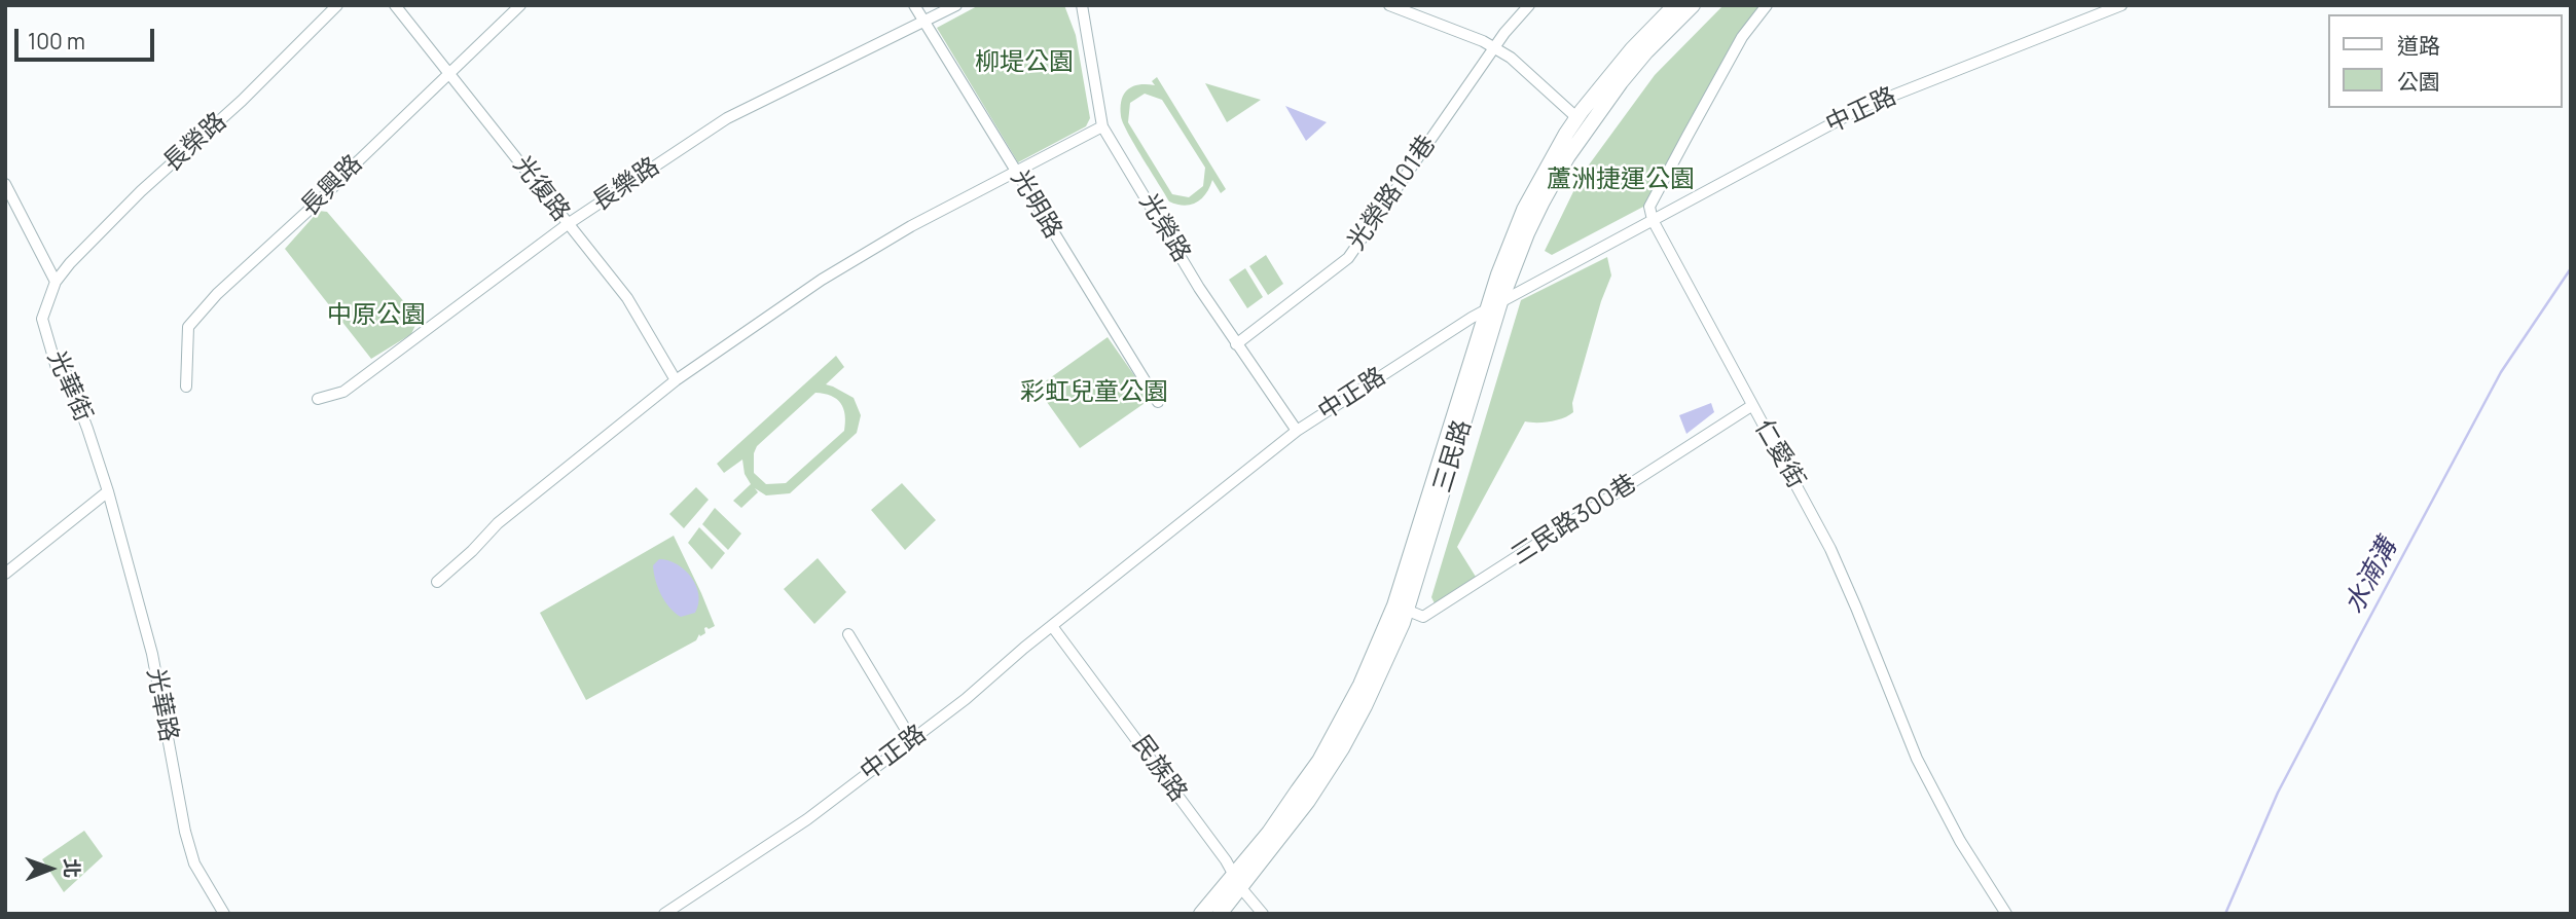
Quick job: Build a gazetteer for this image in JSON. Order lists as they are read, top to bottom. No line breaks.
{"streets":{"main road":["三民路"],"street":["中正路","長榮路","長樂路","長興路","光復路","光榮路101巷","光明路","光榮路","光華街","仁愛街","三民路300巷","光華路","民族路"]},"crossings":[["中正路","光榮路"],["中正路","仁愛街"],["中正路","三民路"],["中正路","民族路"],["長榮路","光華街"],["長樂路","光復路"],["長樂路","光明路"],["長興路","光復路"],["光榮路101巷","光榮路"],["光華街","光華路"],["仁愛街","三民路300巷"],["三民路","三民路300巷"],["三民路","民族路"]],"water":["水湳溝"],"parks":["柳堤公園","蘆洲捷運公園","中原公園","彩虹兒童公園"],"legend":["道路","公園"],"scale_bar":"100 m","north":"right"}
